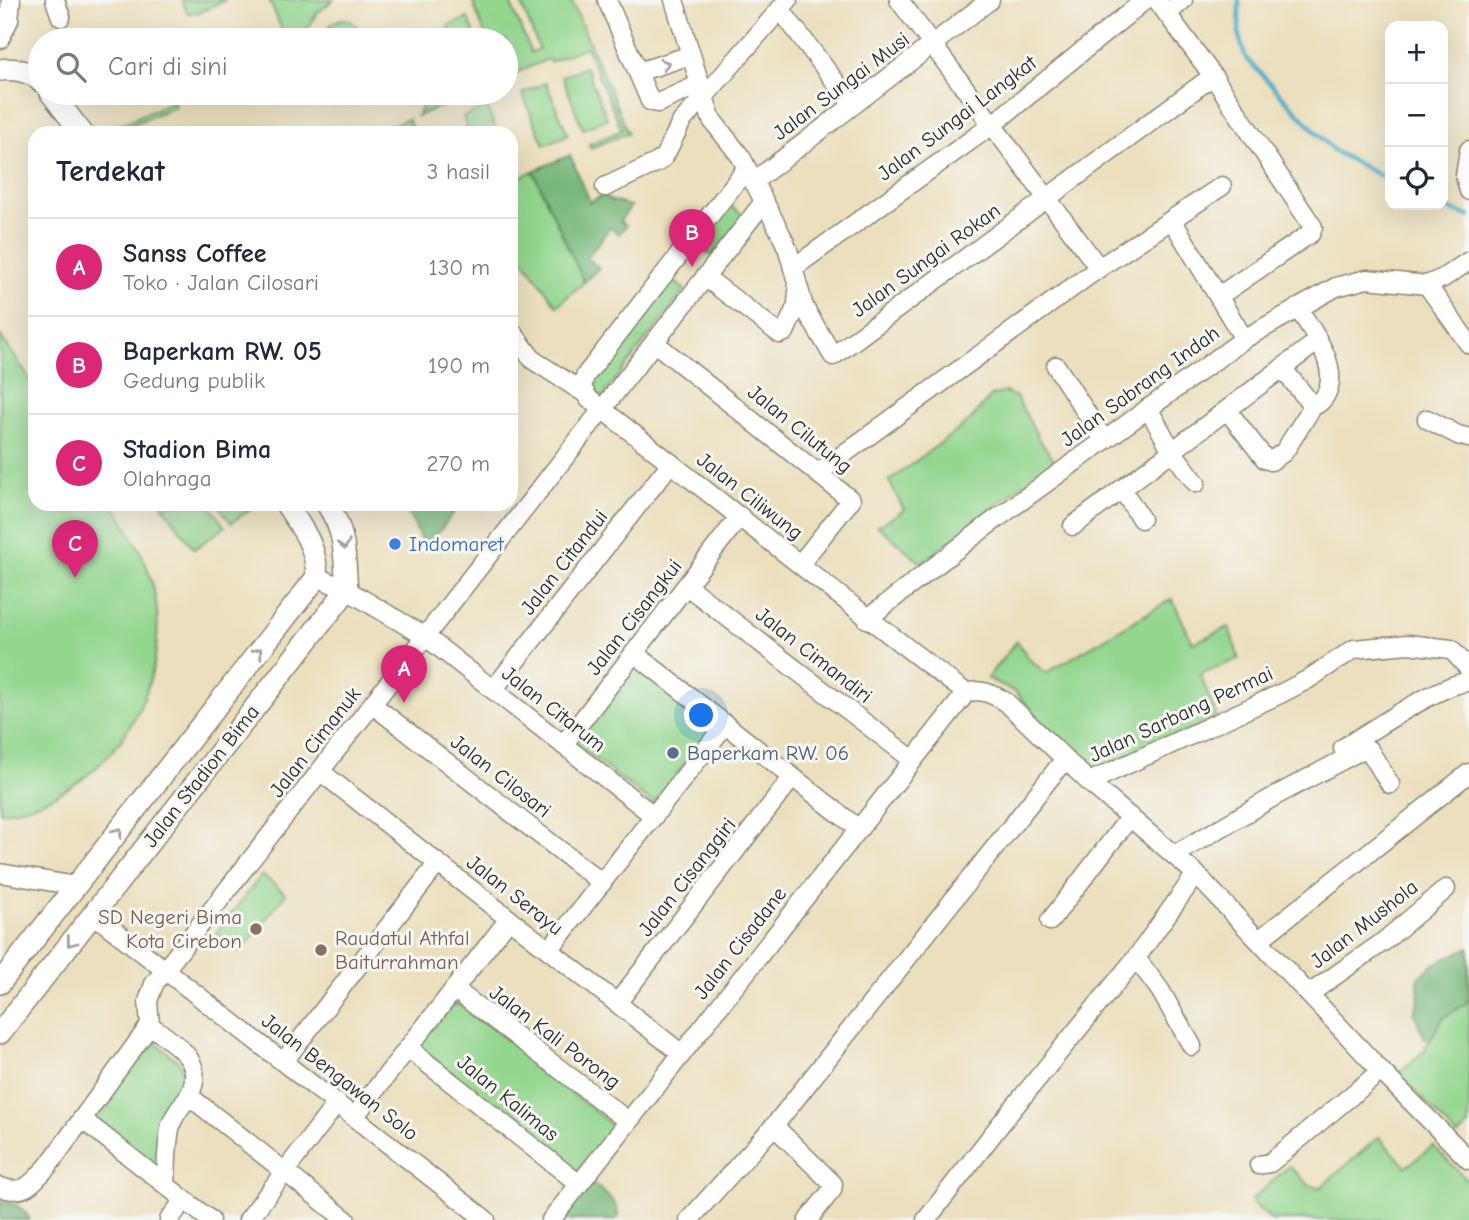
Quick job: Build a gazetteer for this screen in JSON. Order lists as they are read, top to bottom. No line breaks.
{"streets":{"street":["Jalan Sungai Musi","Jalan Sungai Langkat","Jalan Sungai Rokan","Jalan Sabrang Indah","Jalan Cilutung","Jalan Ciliwung","Jalan Citandui","Jalan Cisangkui","Jalan Cimandiri","Jalan Citarum","Jalan Sarbang Permai","Jalan Cimanuk","Jalan Stadion Bima","Jalan Cilosari","Jalan Cisanggiri","Jalan Serayu","Jalan Mushola","Jalan Cisadane","Jalan Kali Porong","Jalan Bengawan Solo","Jalan Kalimas"]},"crossings":[["Jalan Sungai Musi","Jalan Sungai Rokan"],["Jalan Sungai Langkat","Jalan Sungai Rokan"],["Jalan Sungai Rokan","Jalan Cimanuk"],["Jalan Sabrang Indah","Jalan Ciliwung"],["Jalan Cilutung","Jalan Ciliwung"],["Jalan Cilutung","Jalan Cimanuk"],["Jalan Ciliwung","Jalan Citandui"],["Jalan Ciliwung","Jalan Cisangkui"],["Jalan Ciliwung","Jalan Cimanuk"],["Jalan Ciliwung","Jalan Cisadane"],["Jalan Citandui","Jalan Citarum"],["Jalan Cisangkui","Jalan Cimandiri"],["Jalan Cisangkui","Jalan Citarum"],["Jalan Cimandiri","Jalan Cisadane"],["Jalan Citarum","Jalan Cimanuk"],["Jalan Citarum","Jalan Stadion Bima"],["Jalan Cimanuk","Jalan Cilosari"],["Jalan Cimanuk","Jalan Serayu"],["Jalan Cimanuk","Jalan Bengawan Solo"],["Jalan Stadion Bima","Jalan Bengawan Solo"],["Jalan Cisanggiri","Jalan Serayu"],["Jalan Serayu","Jalan Cisadane"],["Jalan Cisadane","Jalan Kali Porong"],["Jalan Cisadane","Jalan Kalimas"]],"places":["Indomaret","Baperkam RW. 06","SD Negeri Bima Kota Cirebon","Raudatul Athfal Baiturrahman"],"page":{"map_buttons":["+","−"],"search":"Cari di sini","heading":["Terdekat","3 hasil"],"pins":["B","C","A"],"list":[{"mark":"A","name":"Sanss Coffee","note":"Toko · Jalan Cilosari","value":"130 m"},{"mark":"B","name":"Baperkam RW. 05","note":"Gedung publik","value":"190 m"},{"mark":"C","name":"Stadion Bima","note":"Olahraga","value":"270 m"}]}}
